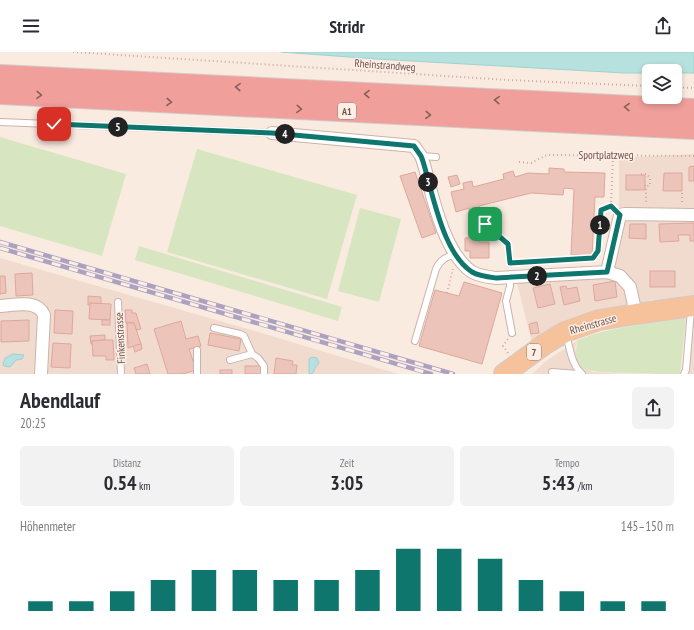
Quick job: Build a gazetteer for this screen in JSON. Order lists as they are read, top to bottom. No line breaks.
{"streets":{"highway":["A1"],"main road":["Rheinstrasse","7"],"lane":["Finkenstrasse"],"path":["Rheinstrandweg","Sportplatzweg"]},"page":{"header":"Stridr","pins":["5","4","3","1","2"],"heading":["Abendlauf","20:25"],"stats":[["Distanz","0.54 km"],["Zeit","3:05"],["Tempo","5:43 /km"]],"chart":["Höhenmeter","145–150 m"]}}
